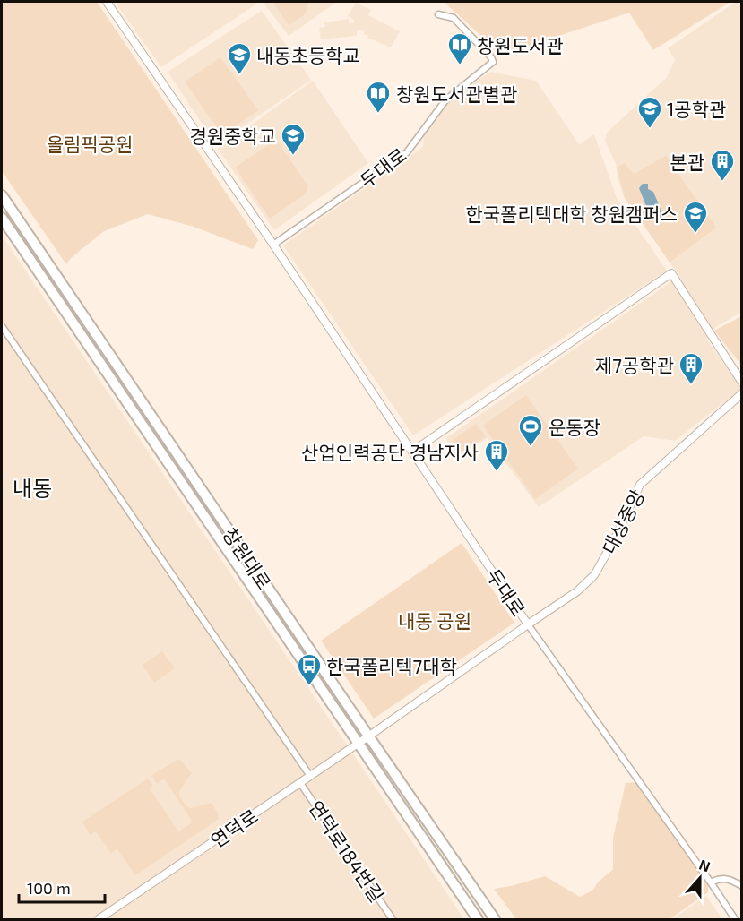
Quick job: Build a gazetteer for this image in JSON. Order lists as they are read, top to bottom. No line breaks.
{"streets":{"main road":["창원대로"],"street":["두대로","대상중앙","연덕로","연덕로184번길"]},"crossings":[["두대로","대상중앙"],["두대로","창원대로"],["두대로","연덕로"],["창원대로","연덕로"],["연덕로","연덕로184번길"]],"districts":["내동"],"parks":["올림픽공원","내동 공원"],"places":{"library":["창원도서관","창원도서관별관"],"school or university":["내동초등학교","1공학관","경원중학교","한국폴리텍대학 창원캠퍼스"],"building":["본관","제7공학관","산업인력공단 경남지사"],"sports":["운동장"],"bus stop":["한국폴리텍7대학"]},"scale_bar":"100 m","north":"top"}
